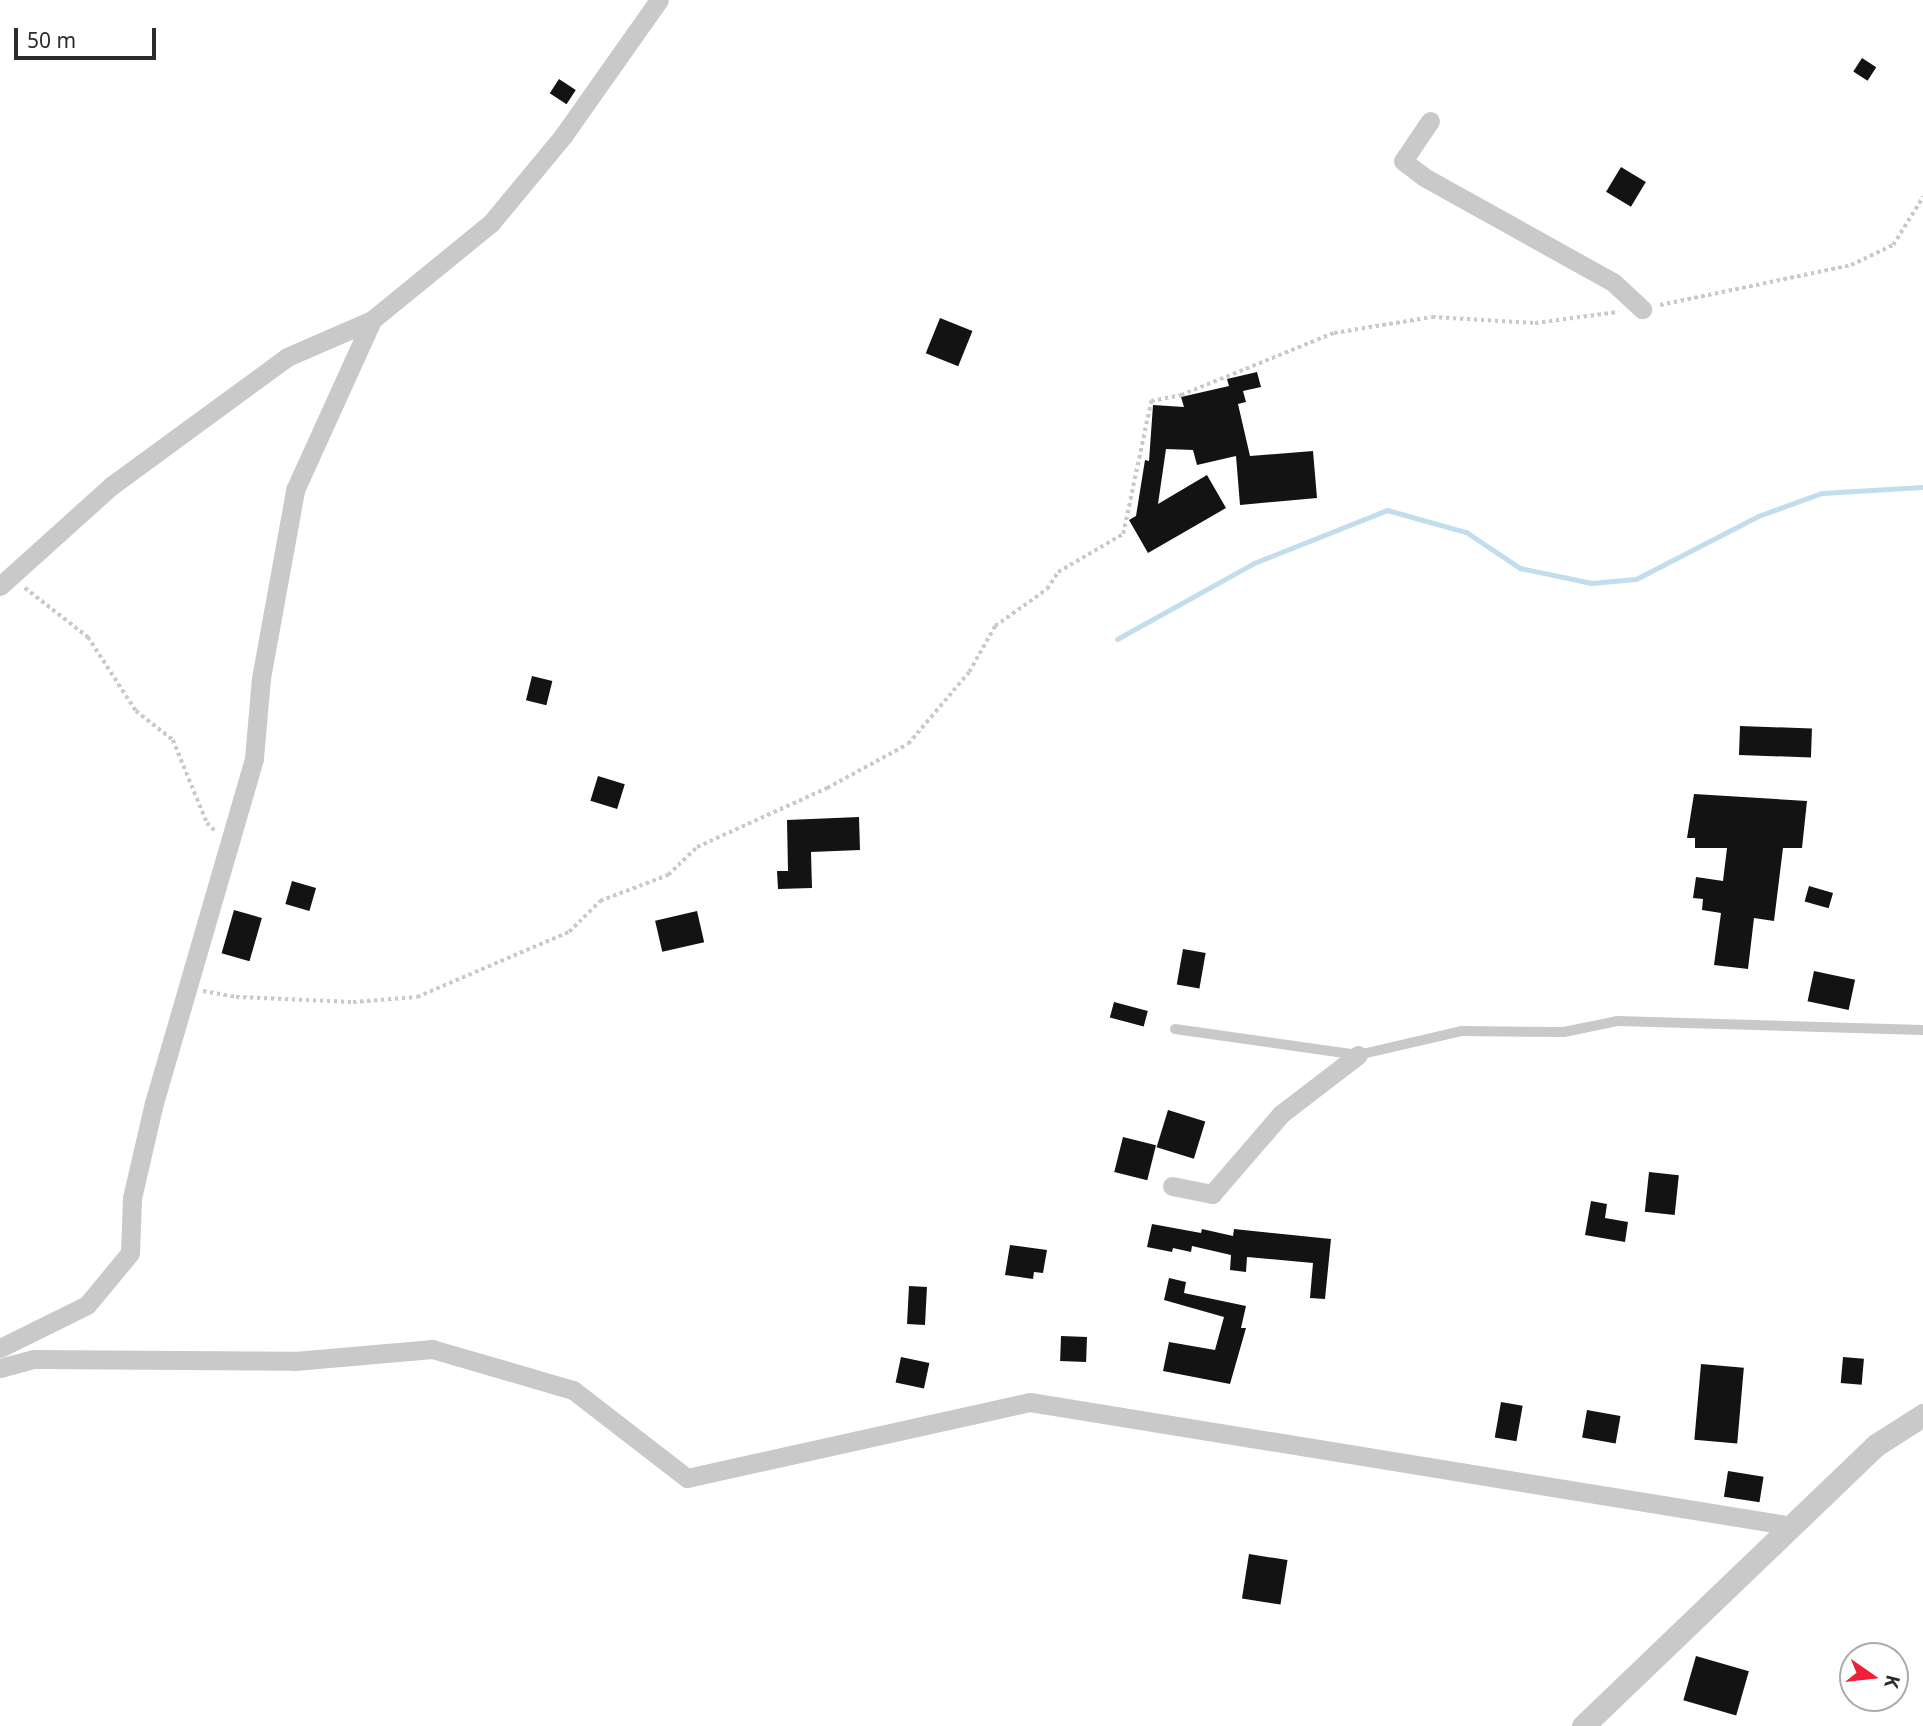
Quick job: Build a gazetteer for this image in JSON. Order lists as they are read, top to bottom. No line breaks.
{"scale_bar":"50 m","north":"right"}
